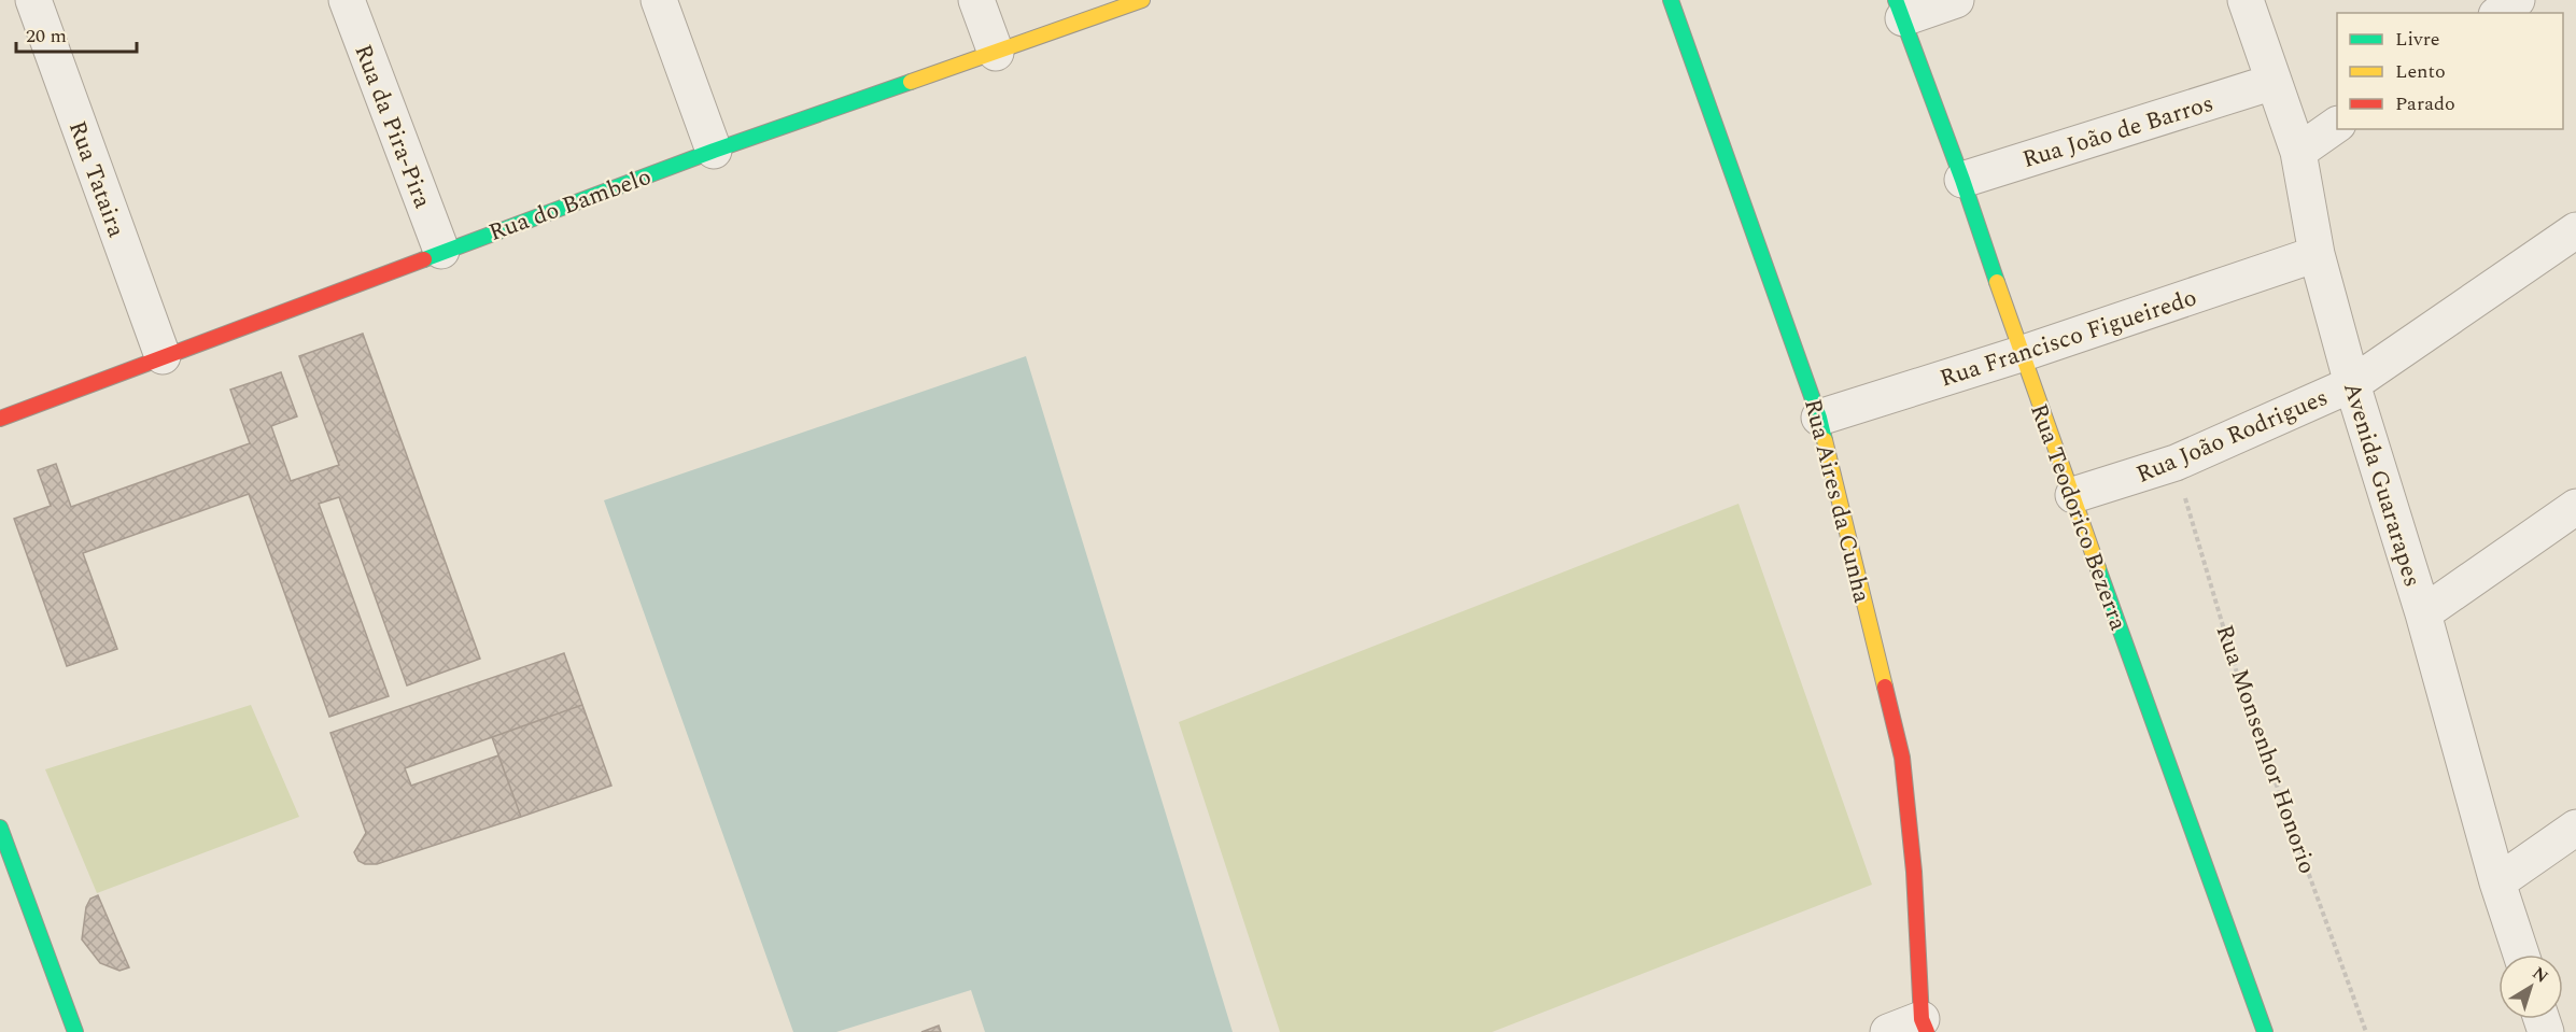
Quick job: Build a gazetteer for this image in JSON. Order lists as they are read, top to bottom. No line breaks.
{"streets":{"street":["Rua da Pira-Pira","Rua João de Barros","Rua Tataira","Rua do Bambelo","Rua Francisco Figueiredo","Rua João Rodrigues","Avenida Guararapes","Rua Aires da Cunha","Rua Teodorico Bezerra"],"path":["Rua Monsenhor Honorio"]},"crossings":[["Rua da Pira-Pira","Rua do Bambelo"],["Rua João de Barros","Avenida Guararapes"],["Rua João de Barros","Rua Teodorico Bezerra"],["Rua Tataira","Rua do Bambelo"],["Rua Francisco Figueiredo","Avenida Guararapes"],["Rua Francisco Figueiredo","Rua Aires da Cunha"],["Rua Francisco Figueiredo","Rua Teodorico Bezerra"],["Rua João Rodrigues","Avenida Guararapes"],["Rua João Rodrigues","Rua Teodorico Bezerra"],["Rua João Rodrigues","Rua Monsenhor Honorio"]],"legend":["Livre","Lento","Parado"],"scale_bar":"20 m","north":"top right"}
